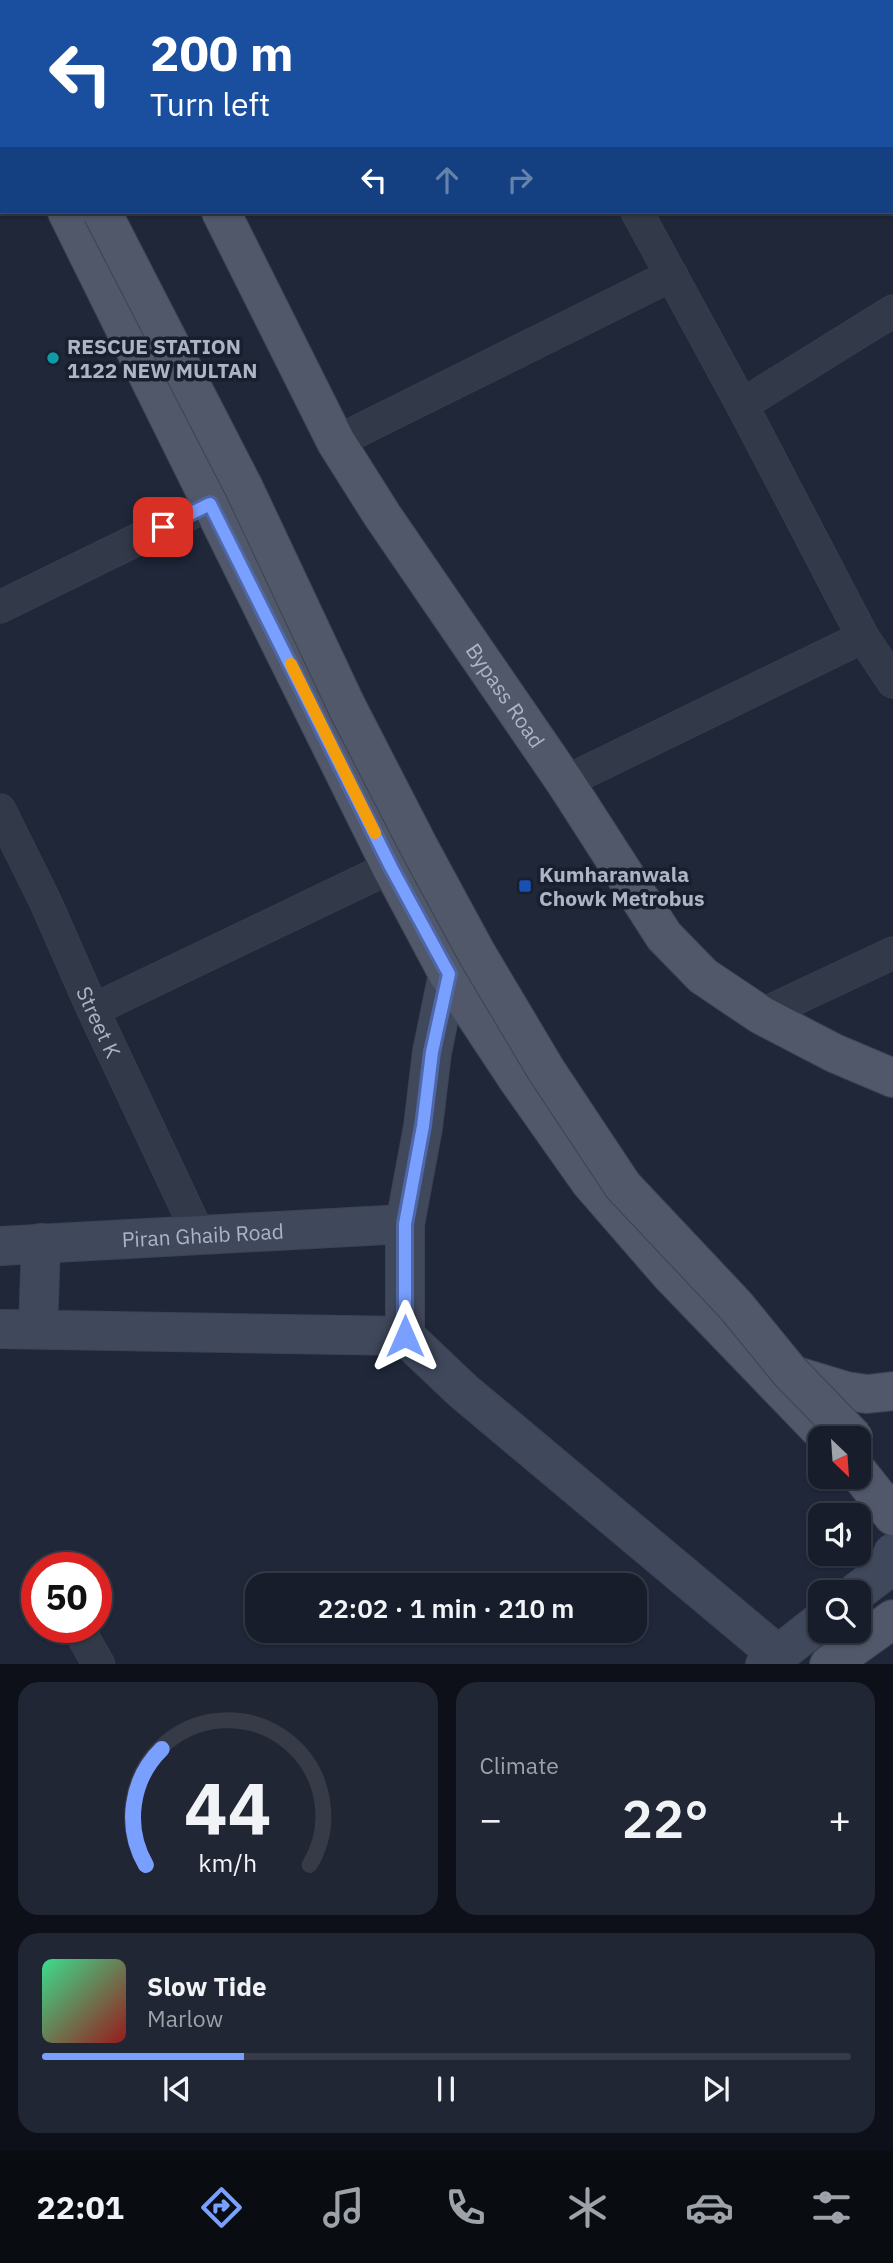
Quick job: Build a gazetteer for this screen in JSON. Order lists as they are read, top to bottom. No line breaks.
{"streets":{"main road":["Bypass Road","Piran Ghaib Road"],"street":["Street K"]},"crossings":[["Street K","Piran Ghaib Road"]],"places":{"other":["RESCUE STATION 1122 NEW MULTAN"],"transit":["Kumharanwala Chowk Metrobus"]},"north":"bottom right","page":{"turn":["200 m","Turn left"],"limit":"50","trip":"22:02 · 1 min · 210 m","tile":"Climate","heat":["−","22°","+"],"song":["Slow Tide","Marlow"],"tabs":"22:01","gauge":["44","km/h"]}}
